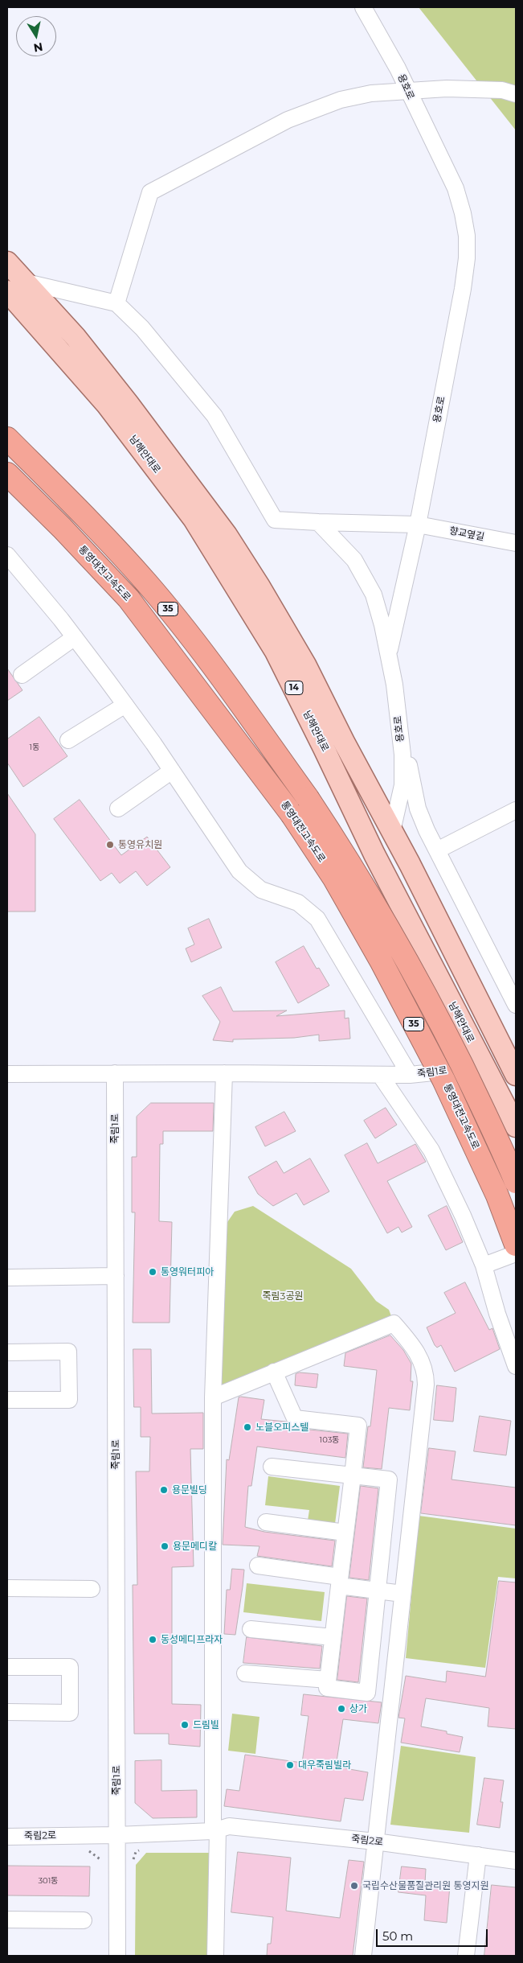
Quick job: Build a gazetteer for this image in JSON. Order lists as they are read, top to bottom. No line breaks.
{"streets":{"highway":["통영대전고속도로","35"],"main road":["남해안대로","14"],"street":["용호로","향교옆길","죽림1로","죽림2로"]},"crossings":[["용호로","남해안대로"],["용호로","향교옆길"],["남해안대로","죽림1로"],["죽림1로","죽림2로"]],"parks":["죽림3공원"],"places":["통영유치원","통영워터피아","노블오피스텔","용문빌딩","용문메디칼","동성메디프라자","상가","드림빌","대우죽림빌라","국립수산물품질관리원 통영지원"],"house_numbers":["1동","103동","301동"],"scale_bar":"50 m","north":"bottom"}
